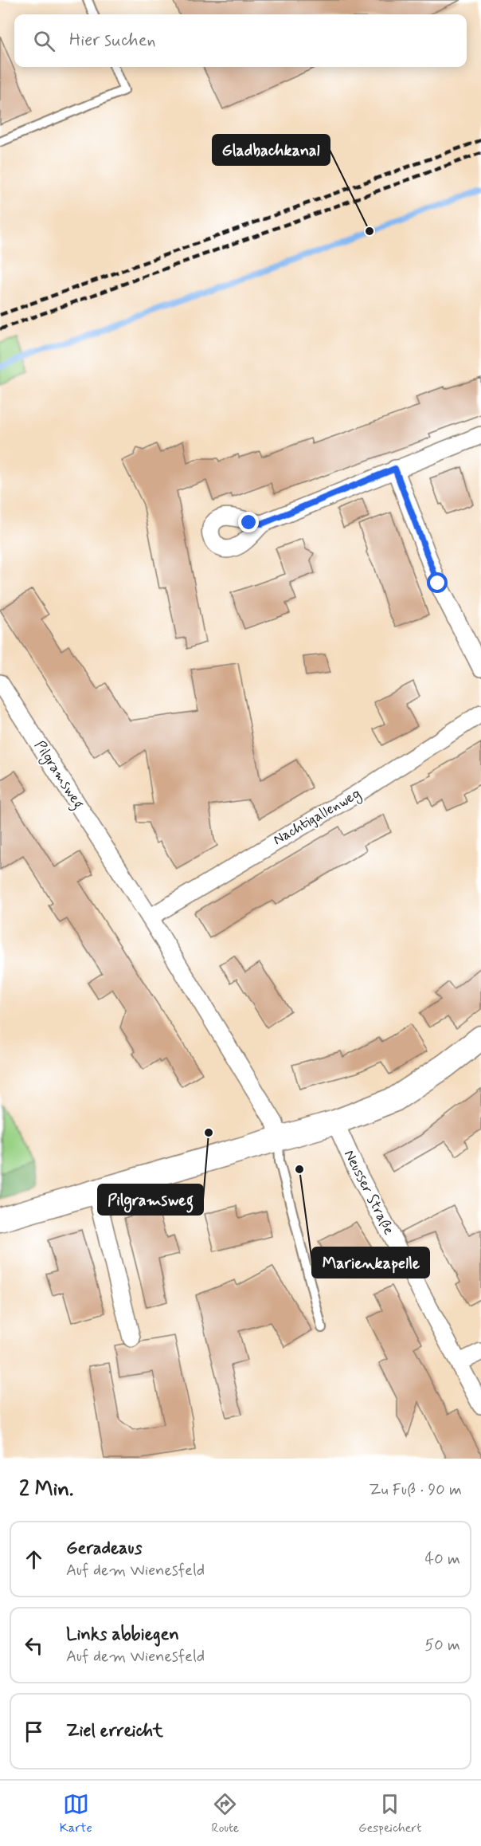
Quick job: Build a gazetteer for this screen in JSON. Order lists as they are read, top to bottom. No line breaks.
{"streets":{"street":["Pilgramsweg","Nachtigallenweg","Neusser Straße"]},"crossings":[["Pilgramsweg","Nachtigallenweg"]],"places":["Gladbachkanal","Pilgramsweg","Marienkapelle"],"page":{"search":"Hier suchen","heading":["2 Min.","Zu Fuß · 90 m"],"list":[["Geradeaus","Auf dem Wienesfeld","40 m"],["Links abbiegen","Auf dem Wienesfeld","50 m"],"Ziel erreicht"],"nav":["Karte","Route","Gespeichert"]}}
